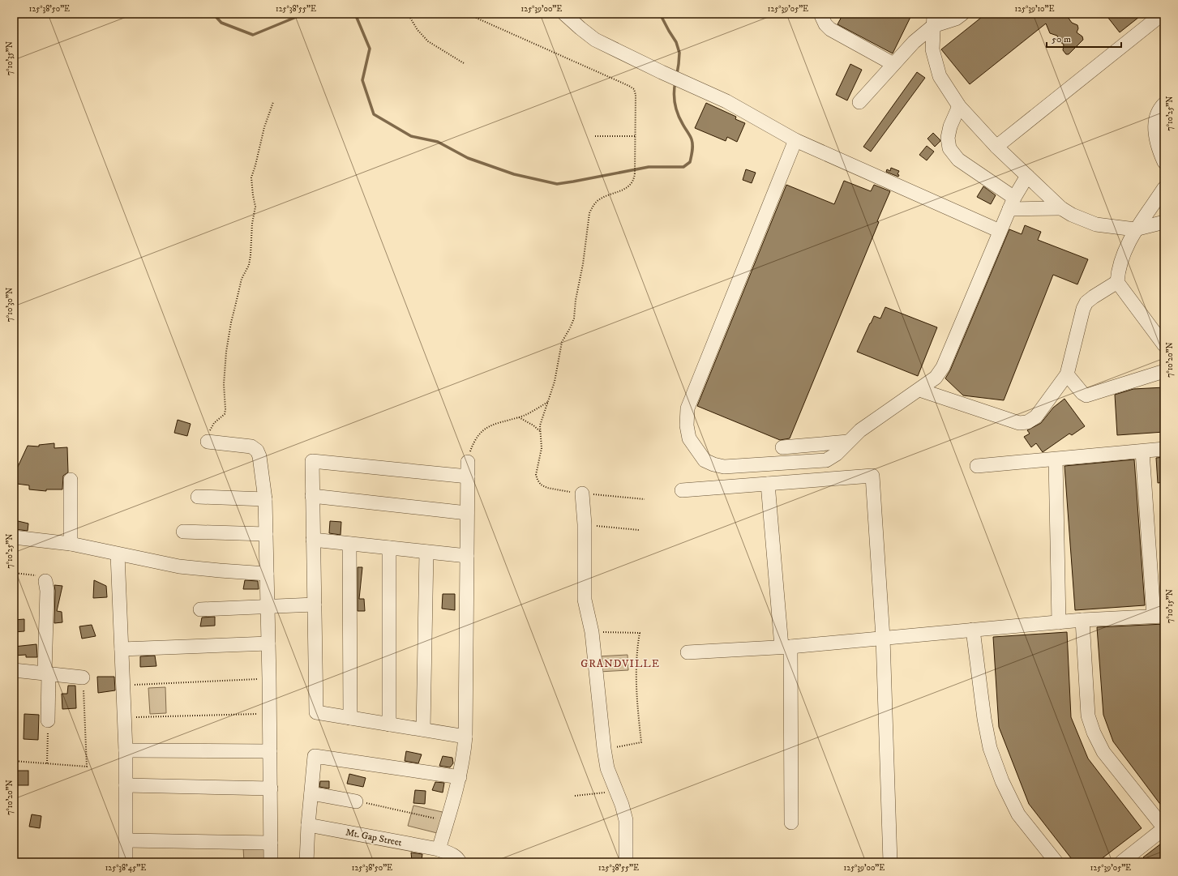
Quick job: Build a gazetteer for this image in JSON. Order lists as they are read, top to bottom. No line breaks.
{"streets":{"street":["Mt. Gap Street"]},"districts":["GRANDVILLE"],"scale_bar":"50 m","coordinates":["125°38'50\"E","125°38'55\"E","125°39'00\"E","125°39'05\"E","125°39'10\"E","7°10'35\"N","7°10'25\"N","7°10'30\"N","7°10'20\"N","7°10'15\"N","125°38'45\"E"]}
